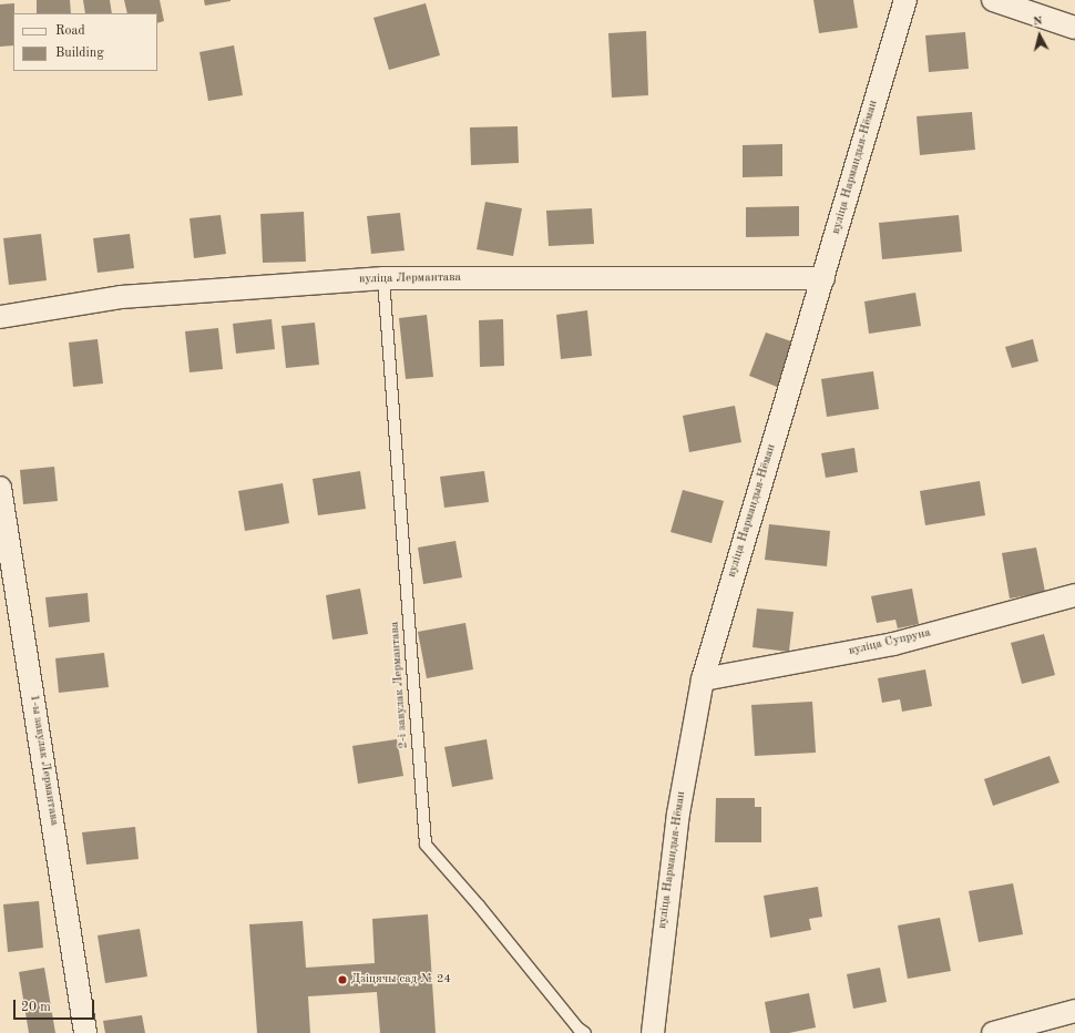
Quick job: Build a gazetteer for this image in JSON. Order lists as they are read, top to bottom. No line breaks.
{"streets":{"street":["вуліца Нармандыя-Нёман","вуліца Лермантава","вуліца Супруна","1-ы завулак Лермантава"],"lane":["2-і завулак Лермантава"]},"crossings":[["вуліца Нармандыя-Нёман","вуліца Лермантава"],["вуліца Нармандыя-Нёман","вуліца Супруна"],["вуліца Лермантава","2-і завулак Лермантава"]],"places":["Дзіцячы сад № 24"],"legend":["Road","Building"],"scale_bar":"20 m","north":"top"}
